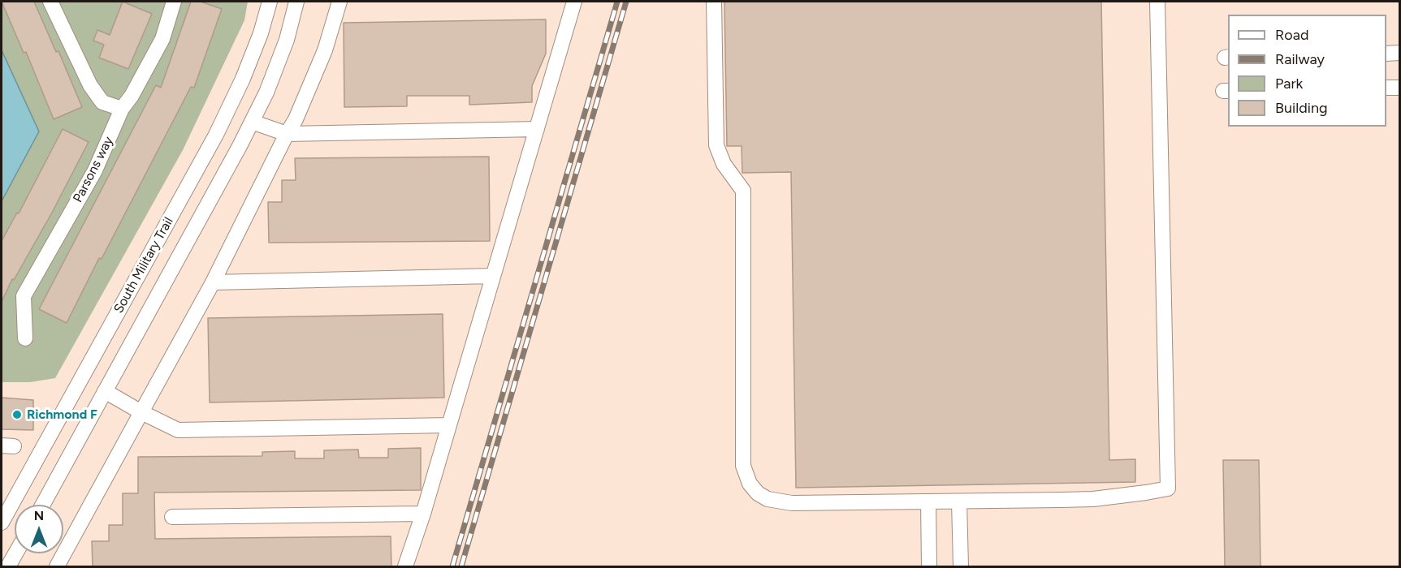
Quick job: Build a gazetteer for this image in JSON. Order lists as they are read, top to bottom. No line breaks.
{"streets":{"street":["Parsons way","South Military Trail"]},"places":["Richmond F"],"legend":["Road","Railway","Park","Building"],"north":"top"}
